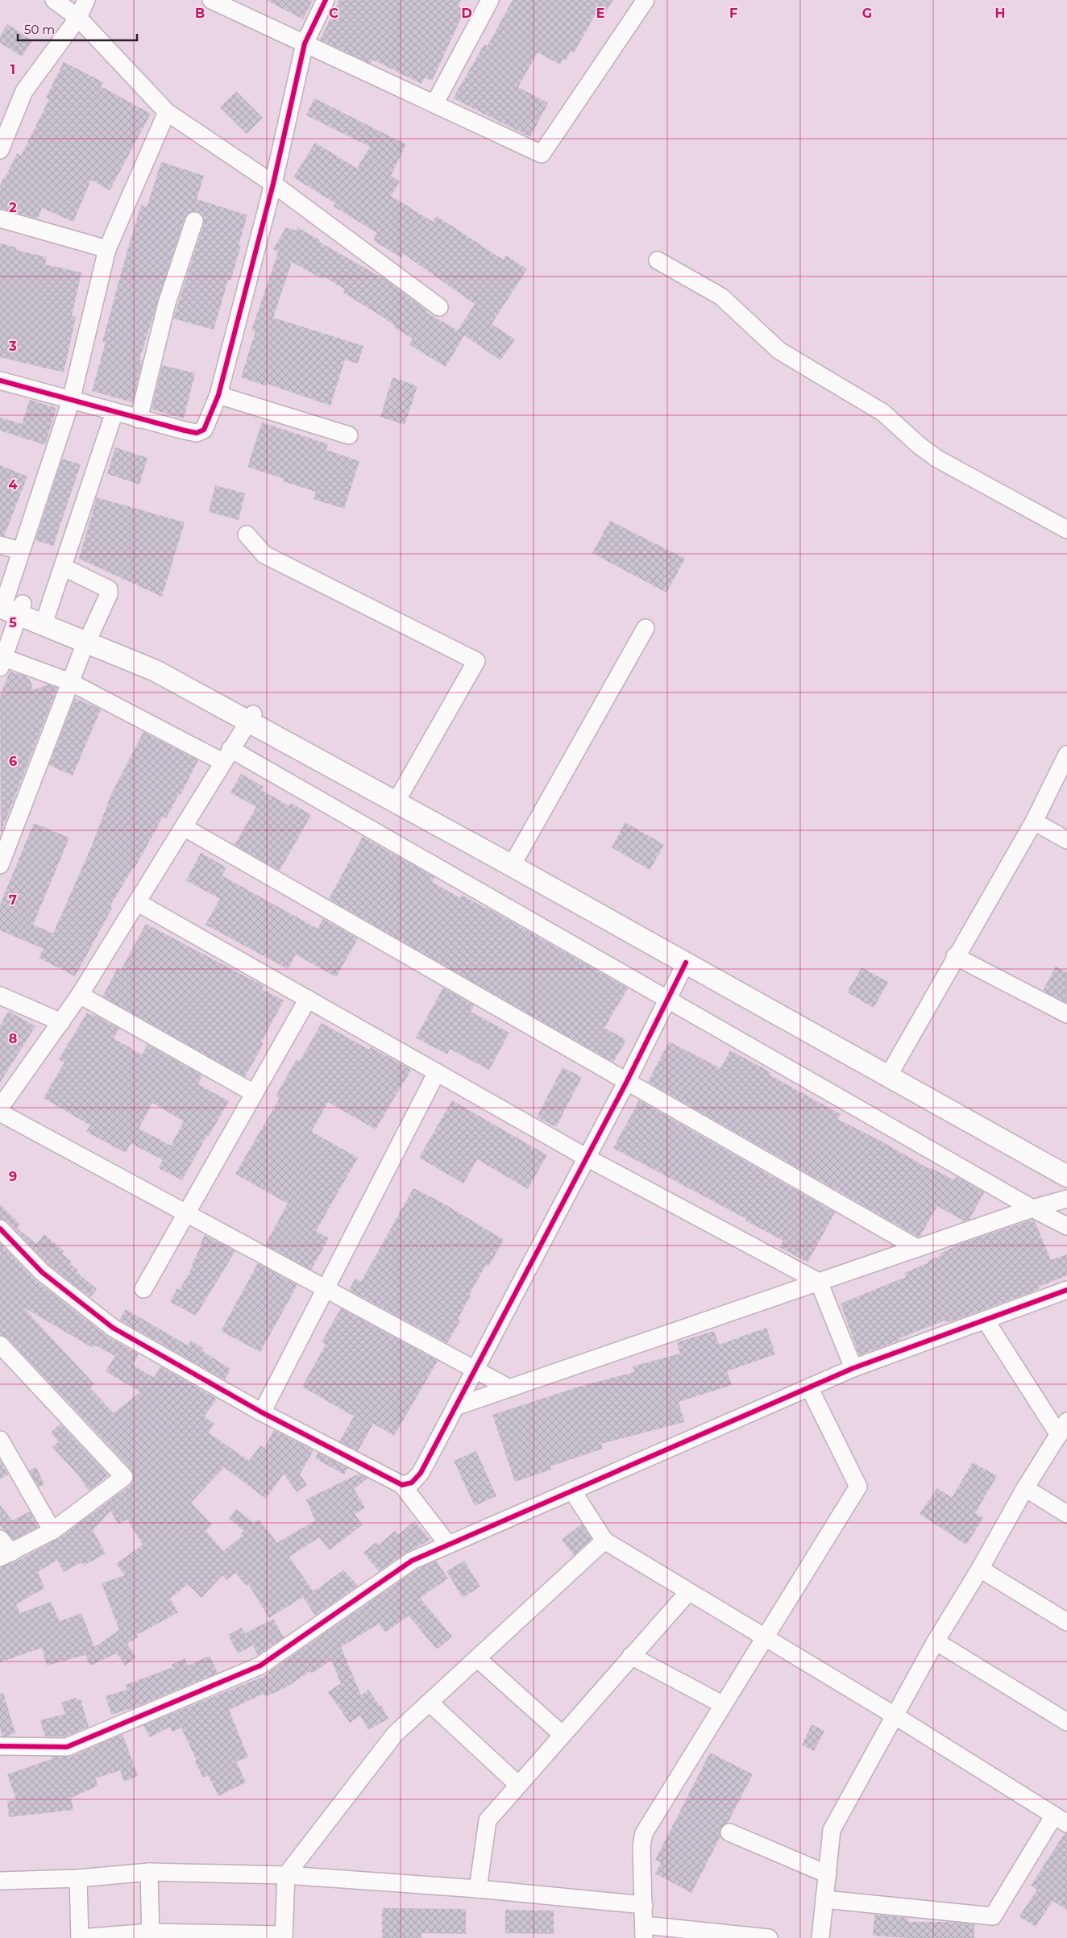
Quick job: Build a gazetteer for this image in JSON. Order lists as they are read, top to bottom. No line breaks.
{"scale_bar":"50 m","grid":{"columns":["B","C","D","E","F","G","H"],"rows":["1","2","3","4","5","6","7","8","9"]}}
